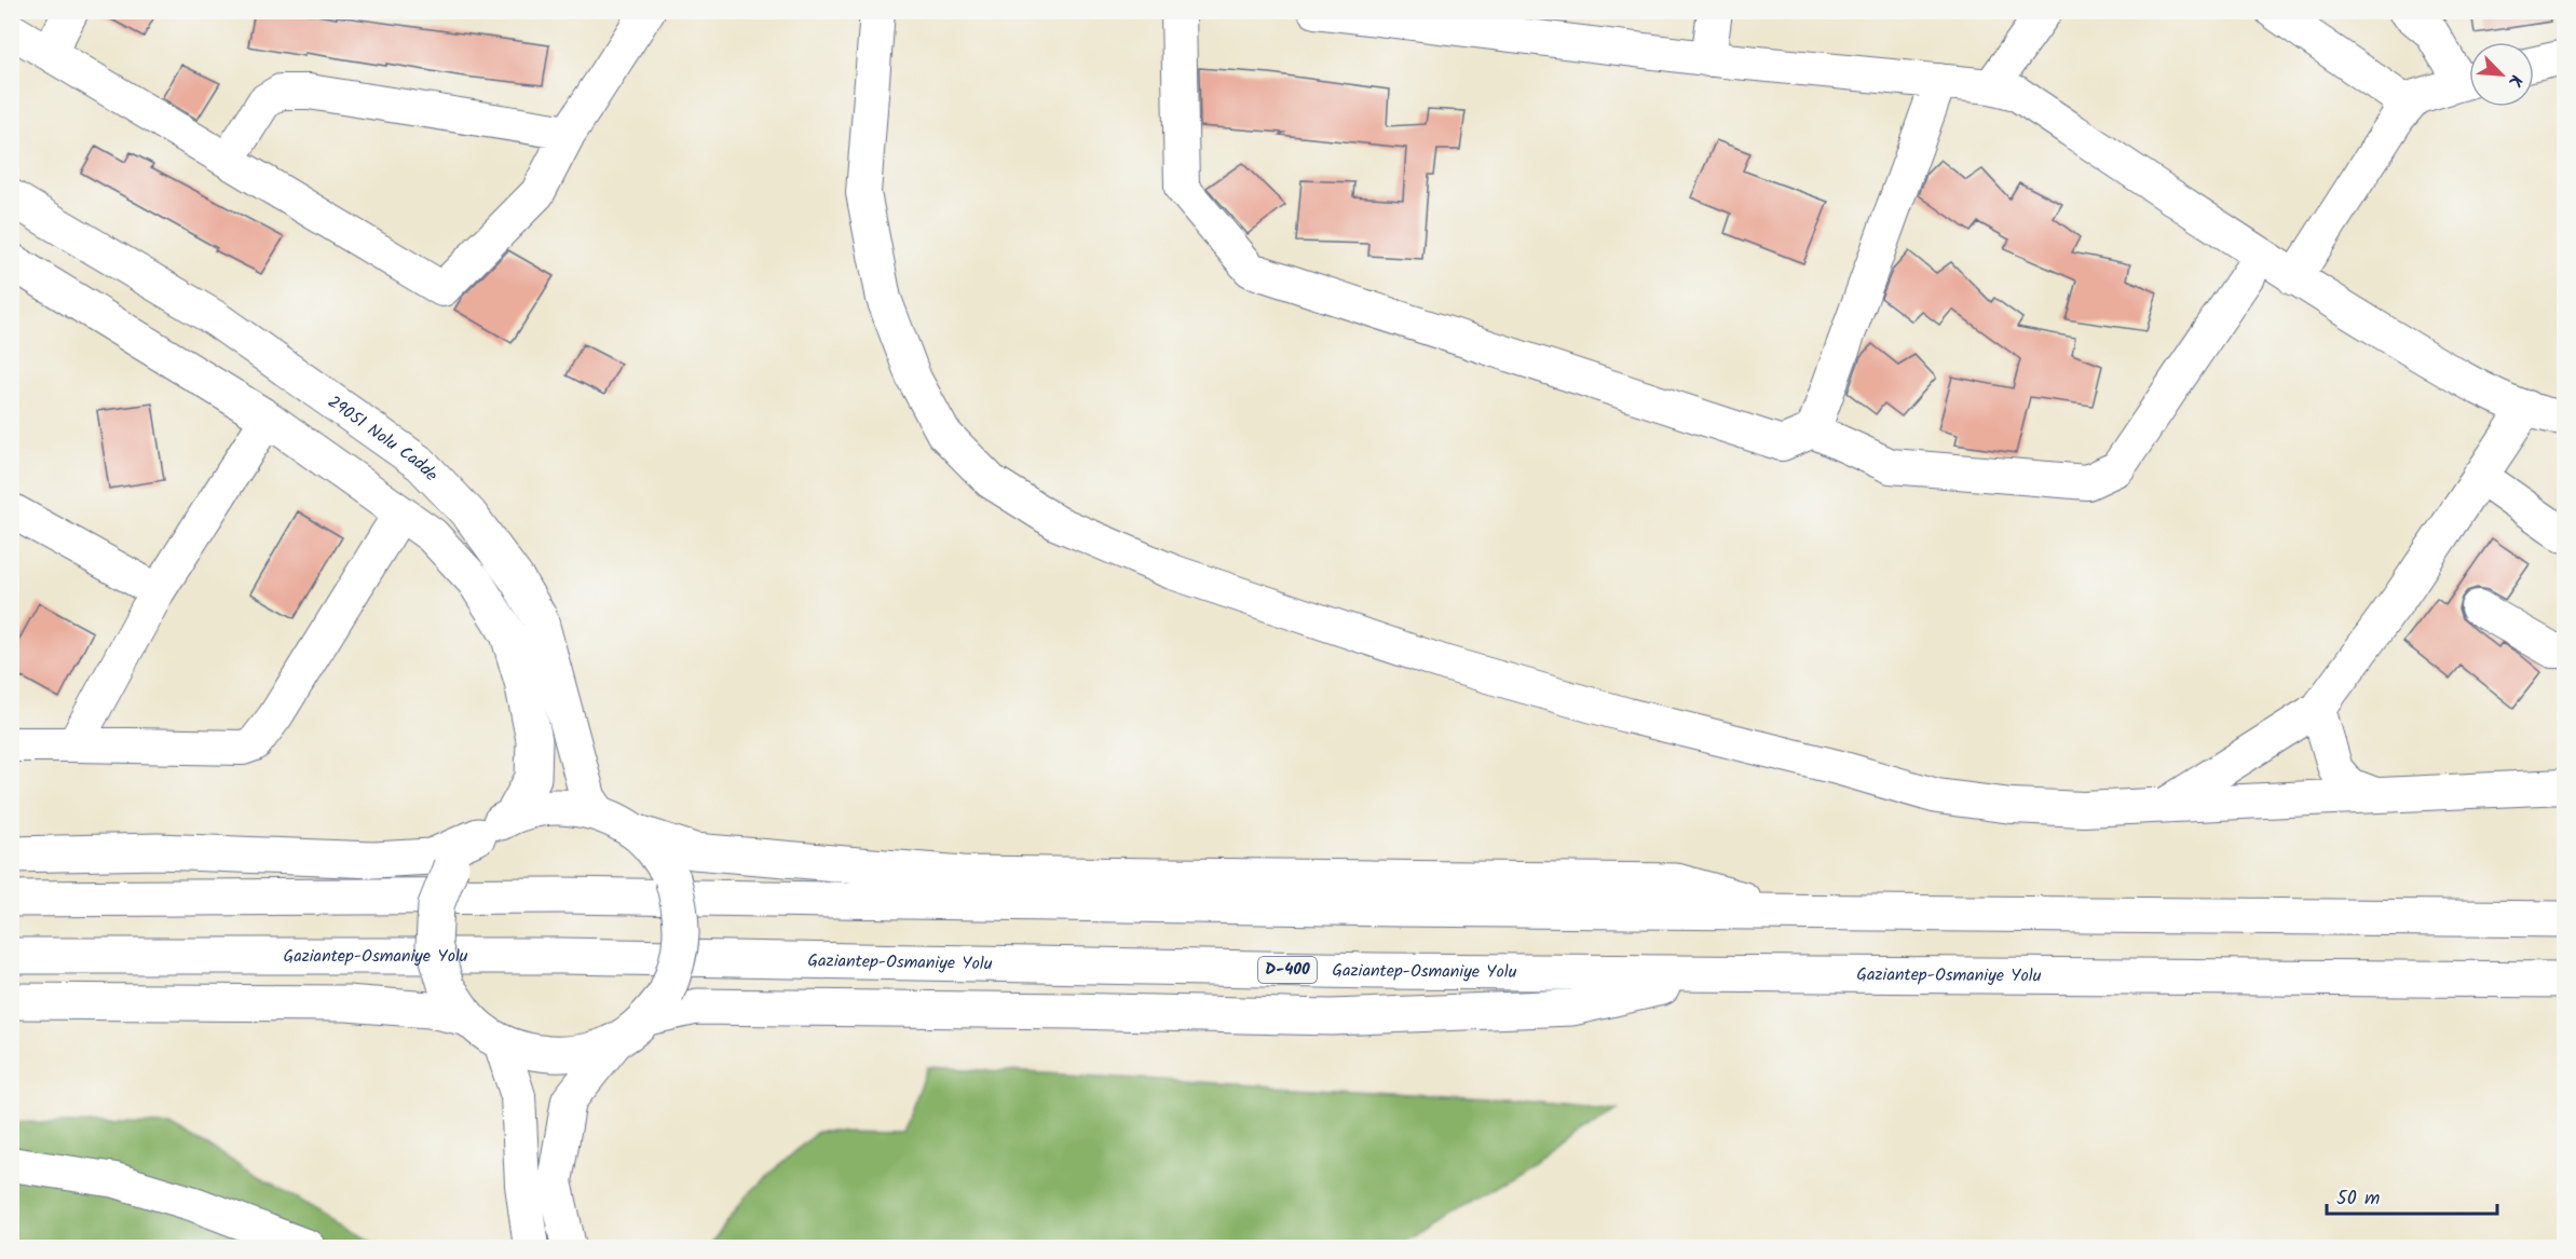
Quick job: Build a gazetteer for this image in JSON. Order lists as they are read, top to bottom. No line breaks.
{"streets":{"main road":["29051 Nolu Cadde","Gaziantep-Osmaniye Yolu","D-400"]},"scale_bar":"50 m","north":"bottom right"}
